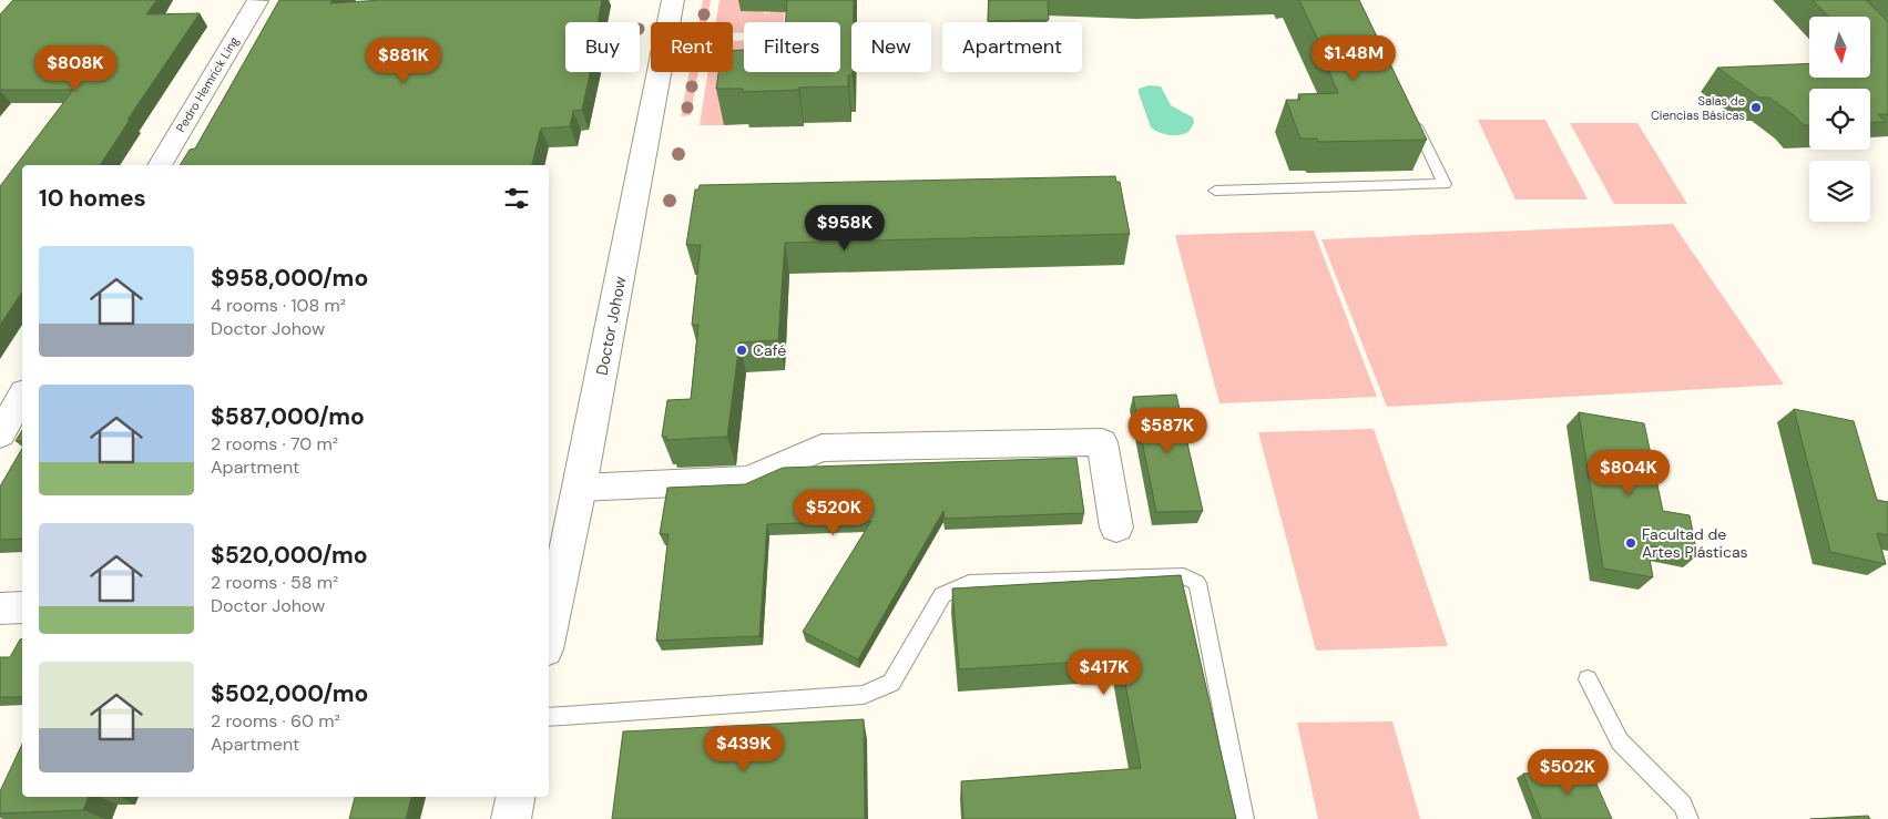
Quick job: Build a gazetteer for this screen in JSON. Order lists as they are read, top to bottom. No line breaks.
{"streets":{"street":["Pedro Hemrick Ling","Doctor Johow"]},"places":["Salas de Ciencias Básicas","Café","Facultad de Artes Plásticas"],"north":"bottom","page":{"chip":["Buy","Rent","Filters","New","Apartment"],"price":["$1.48M","$881K","$808K","$958K","$587K","$804K","$520K","$417K","$439K","$502K"],"heading":"10 homes","list":[{"name":"$958,000/mo","note":"4 rooms · 108 m² · Doctor Johow"},{"name":"$587,000/mo","note":"2 rooms · 70 m² · Apartment"},{"name":"$520,000/mo","note":"2 rooms · 58 m² · Doctor Johow"},{"name":"$502,000/mo","note":"2 rooms · 60 m² · Apartment"}]}}
